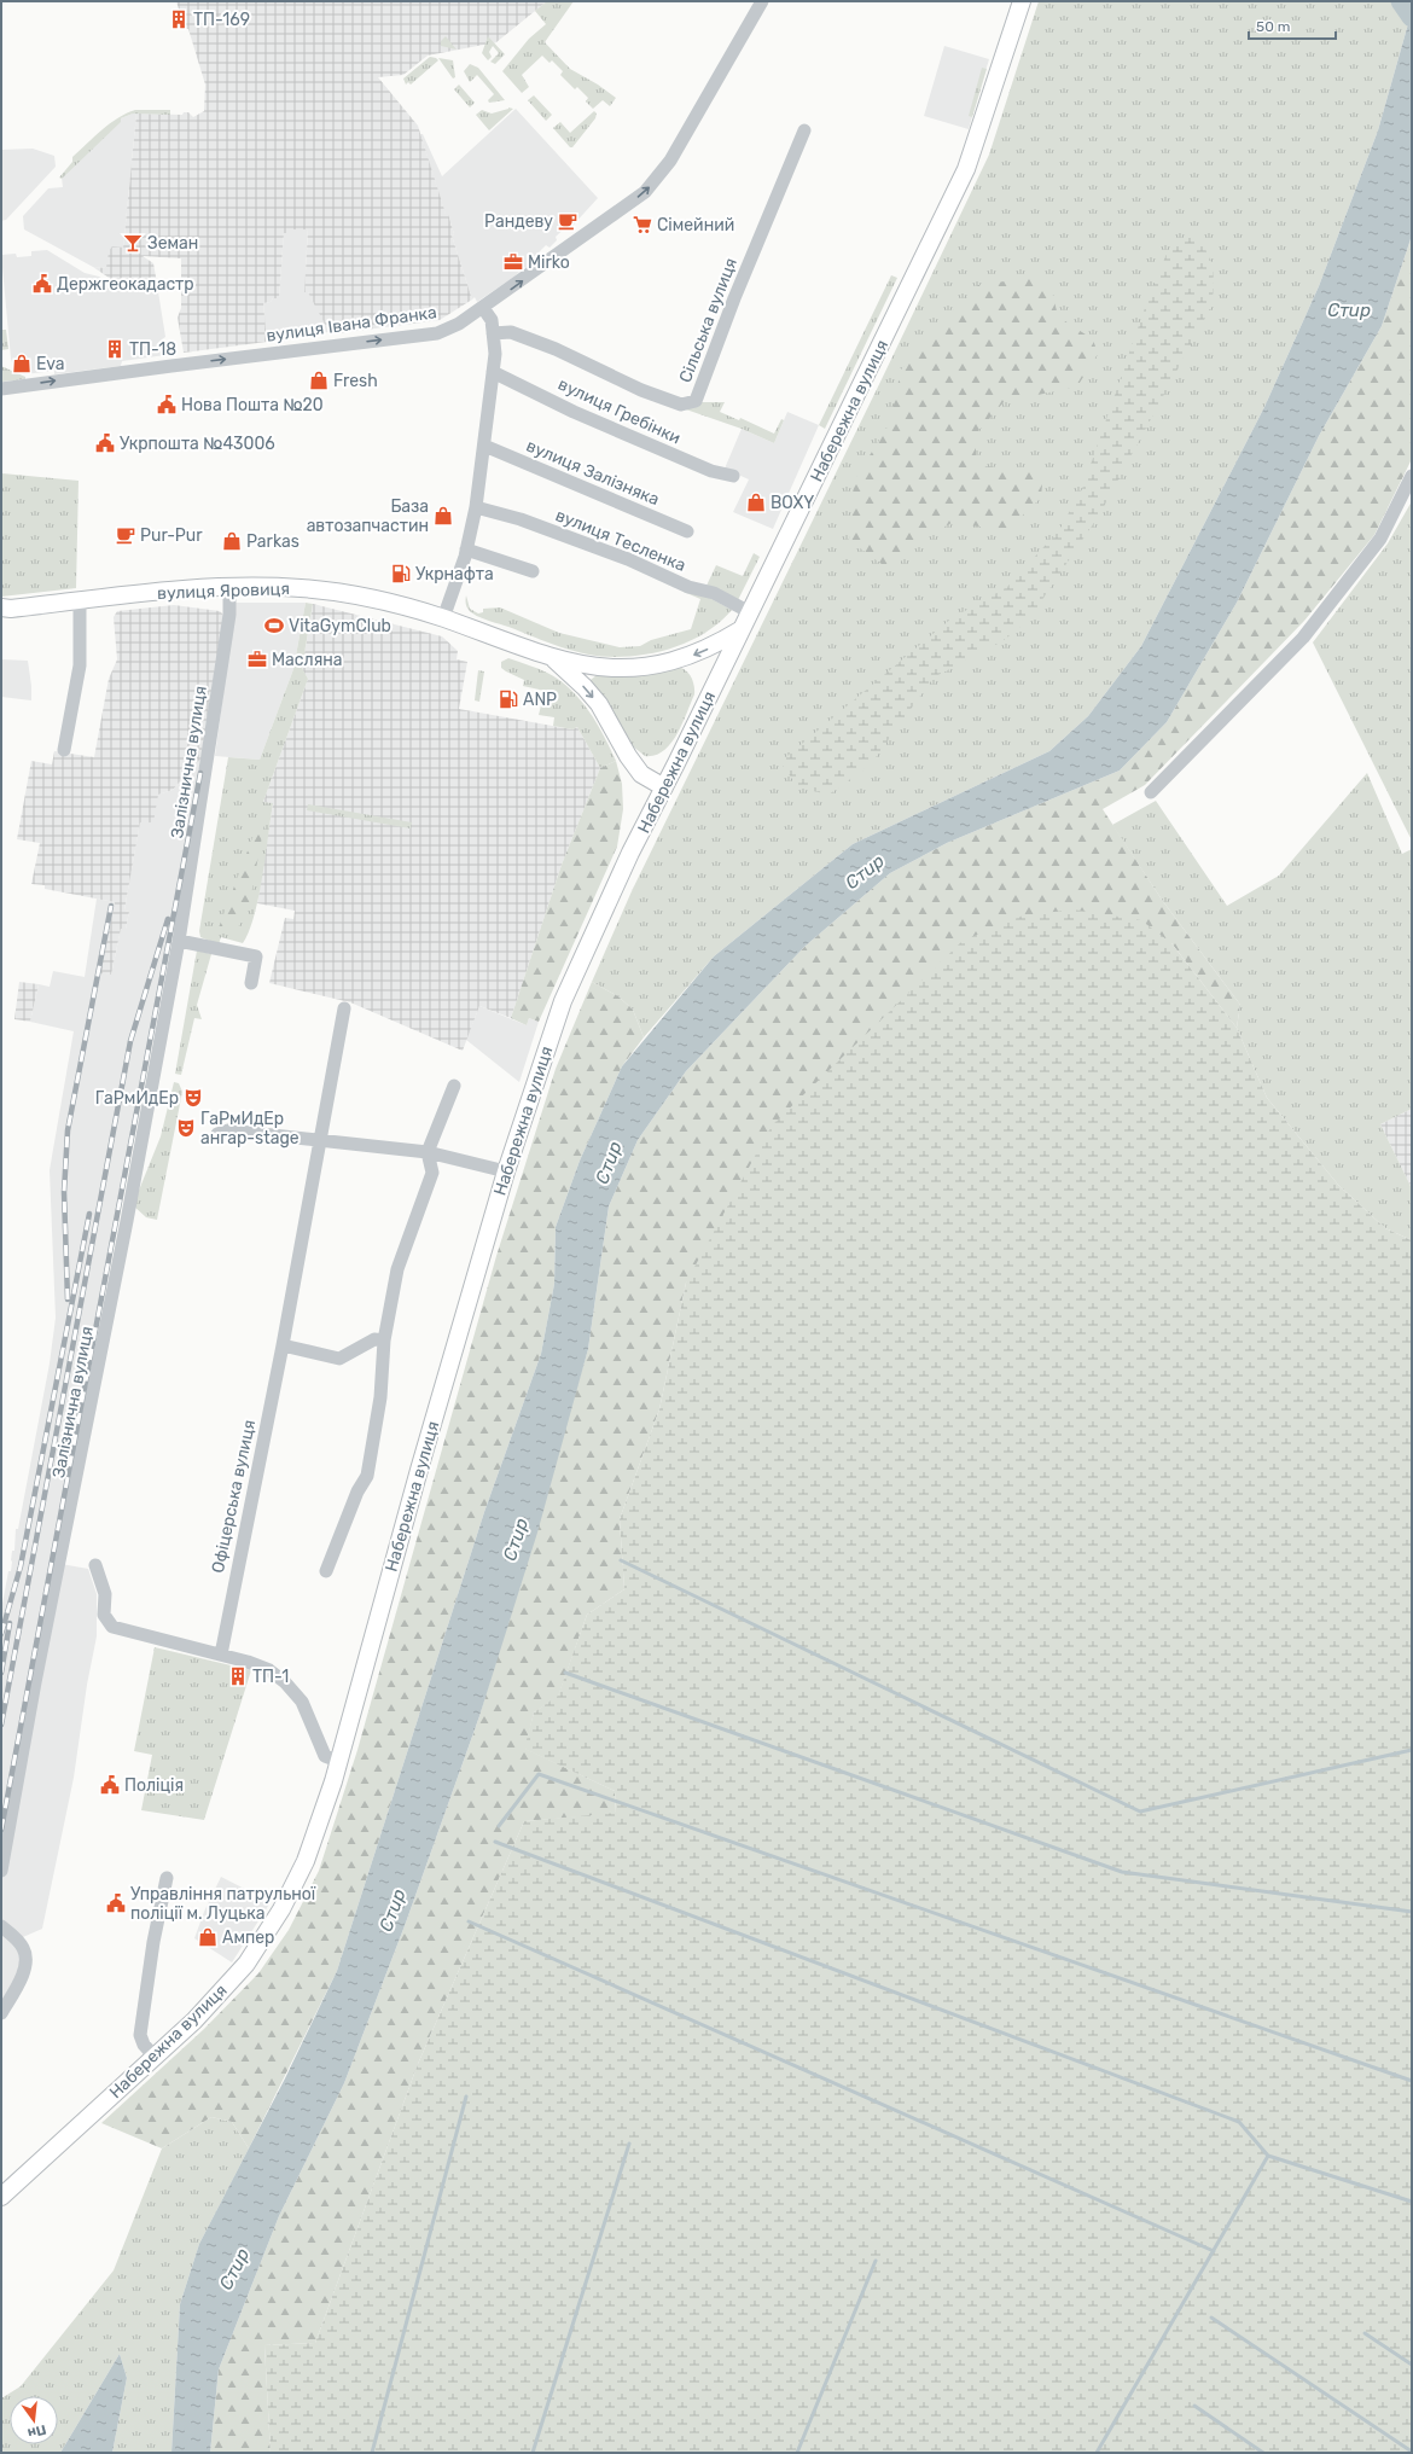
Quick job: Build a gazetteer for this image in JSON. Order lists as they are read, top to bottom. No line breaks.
{"streets":{"main road":["Набережна вулиця","вулиця Яровиця"],"street":["Сільська вулиця","вулиця Івана Франка","вулиця Гребінки","вулиця Залізняка","вулиця Тесленка","Залізнична вулиця","Офіцерська вулиця"]},"crossings":[["Набережна вулиця","вулиця Тесленка"],["Набережна вулиця","вулиця Яровиця"],["вулиця Яровиця","Залізнична вулиця"]],"one_way":["вулиця Івана Франка"],"water":["Стир"],"places":{"building":["ТП-169","ТП-18","ТП-1"],"cafe":["Рандеву","Pur-Pur"],"supermarket":["Сімейний"],"bar":["Земан"],"office":["Mirko","Масляна"],"public building":["Держгеокадастр","Нова Пошта №20","Укрпошта №43006","Поліція","Управління патрульної поліції м. Луцька"],"shop":["Eva","Fresh","BOXY","База автозапчастин","Parkas","Ампер"],"fuel station":["Укрнафта","ANP"],"sports":["VitaGymClub"],"theatre":["ГаРмИдЕр","ГаРмИдЕр ангар-stage"]},"scale_bar":"50 m","north":"bottom"}
